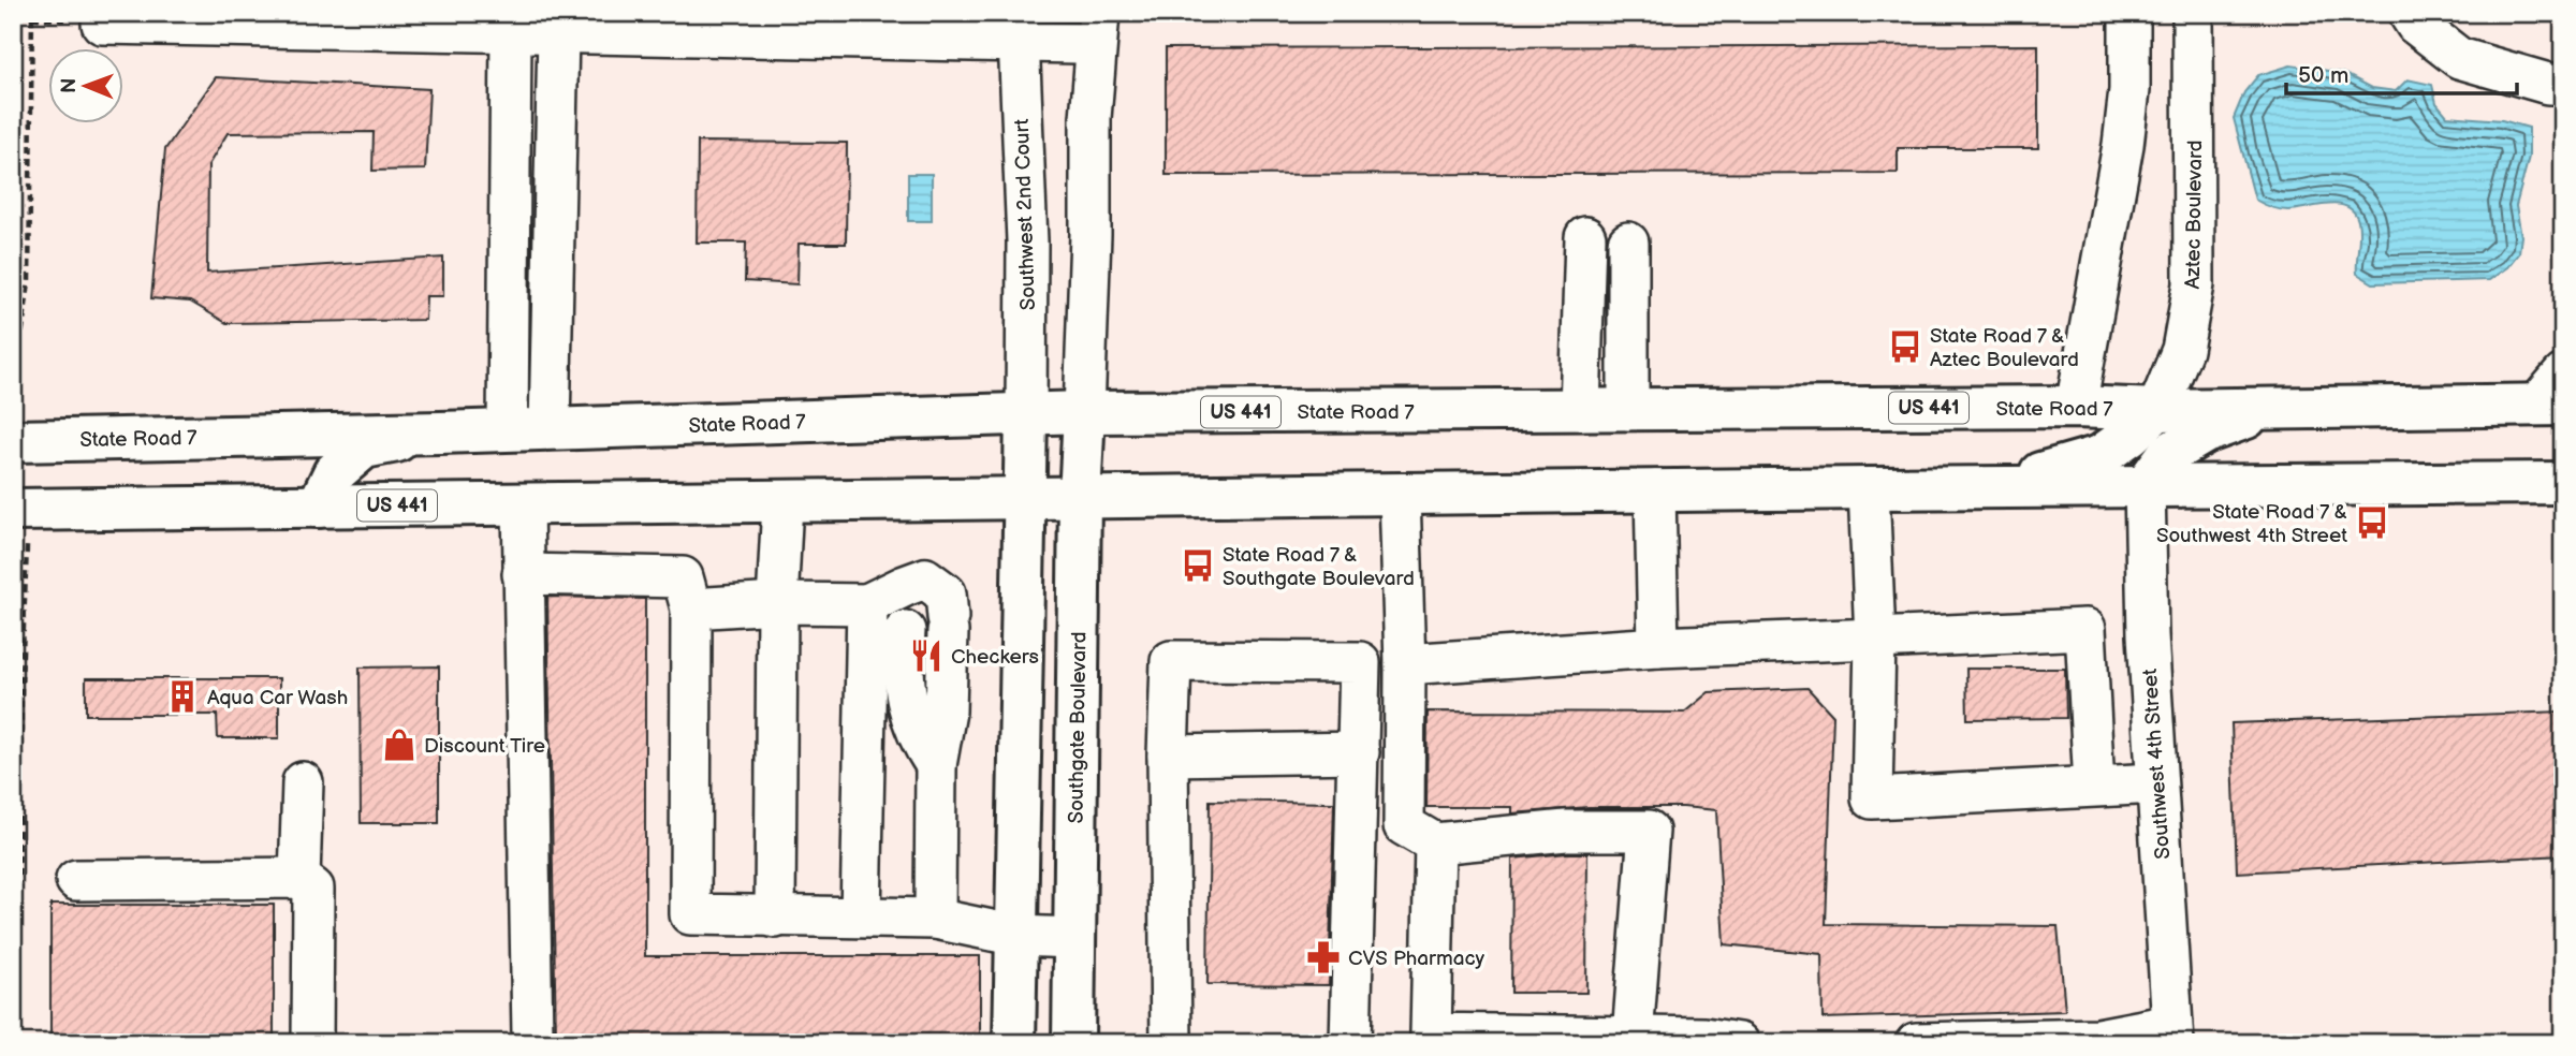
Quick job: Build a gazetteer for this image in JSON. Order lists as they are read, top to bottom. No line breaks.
{"streets":{"main road":["US 441","State Road 7","Southgate Boulevard"],"street":["Southwest 2nd Court","Aztec Boulevard","Southwest 4th Street"]},"crossings":[["Southwest 2nd Court","State Road 7"],["Aztec Boulevard","State Road 7"],["US 441","Southgate Boulevard"],["US 441","Southwest 4th Street"],["State Road 7","Southgate Boulevard"]],"places":{"bus stop":["State Road 7 & Aztec Boulevard","State Road 7 & Southwest 4th Street","State Road 7 & Southgate Boulevard"],"restaurant":["Checkers"],"building":["Aqua Car Wash"],"shop":["Discount Tire"],"pharmacy":["CVS Pharmacy"]},"scale_bar":"50 m","north":"left"}
